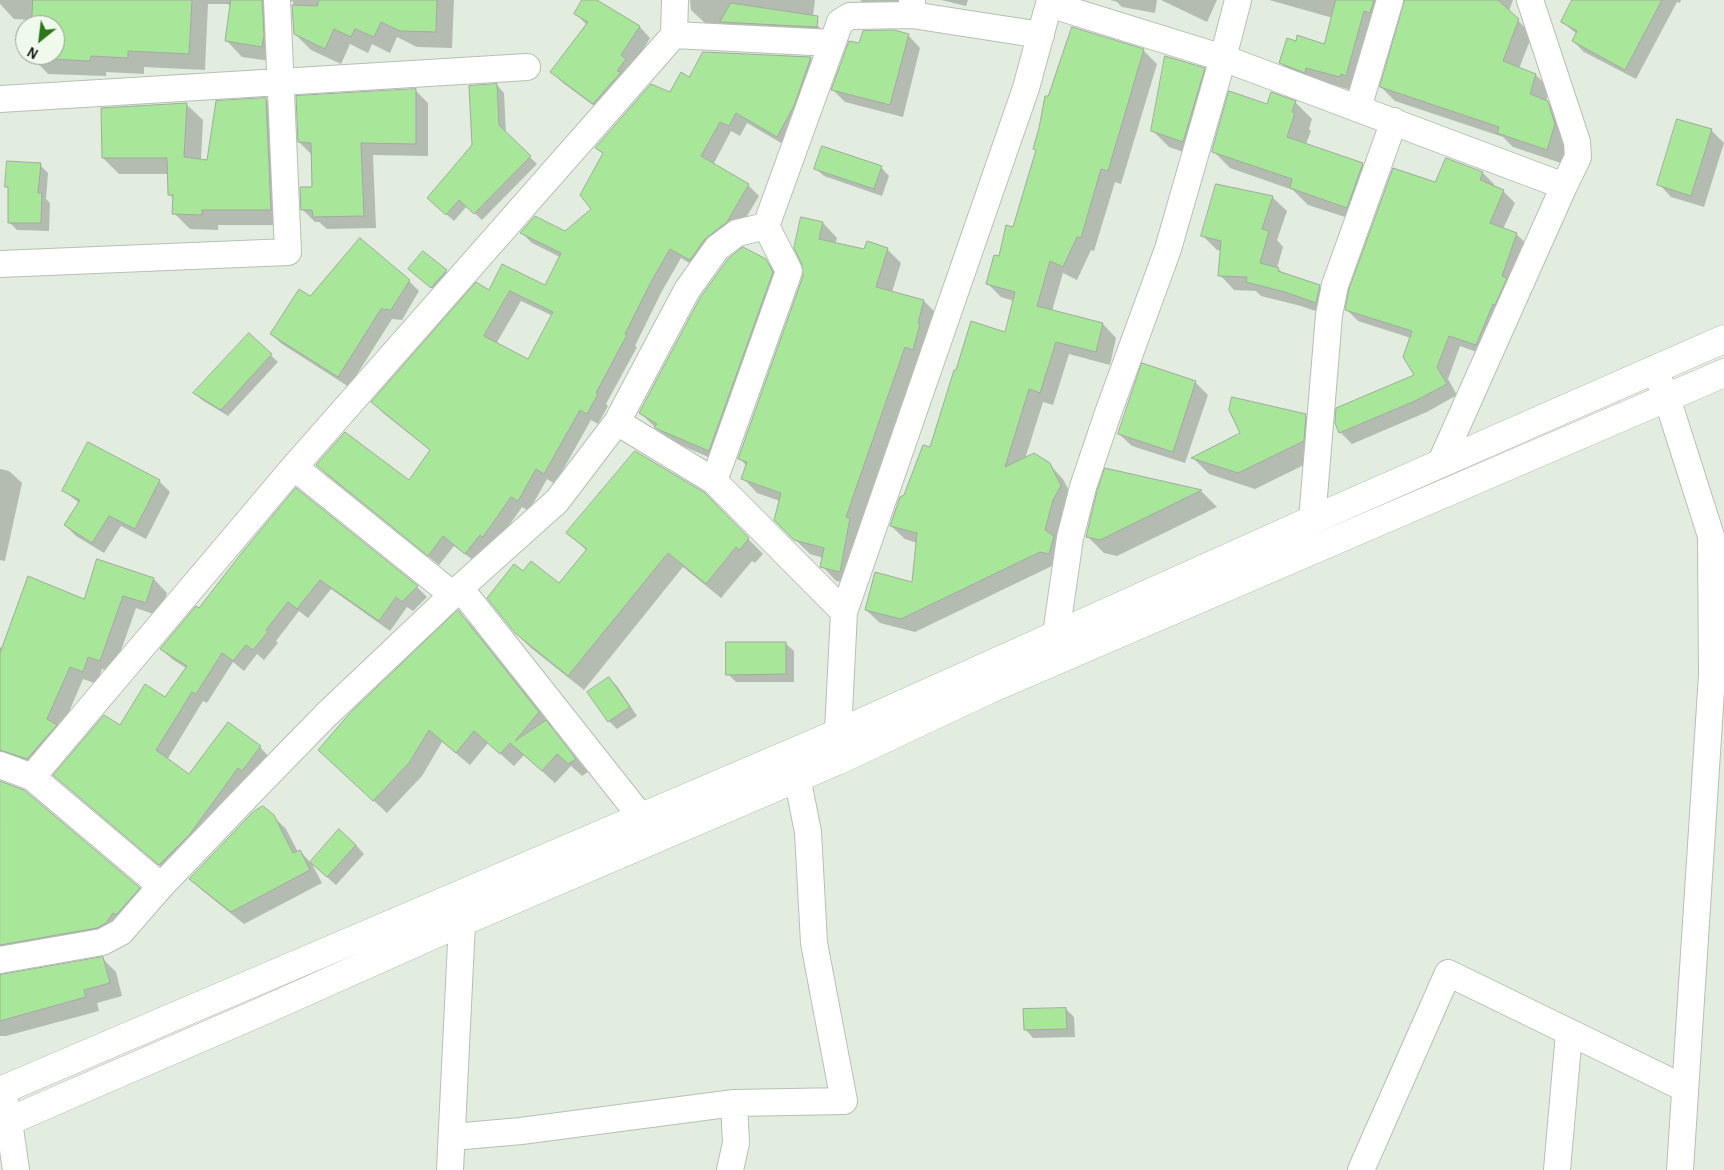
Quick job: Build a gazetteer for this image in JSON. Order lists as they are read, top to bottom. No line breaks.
{"north":"bottom left"}
